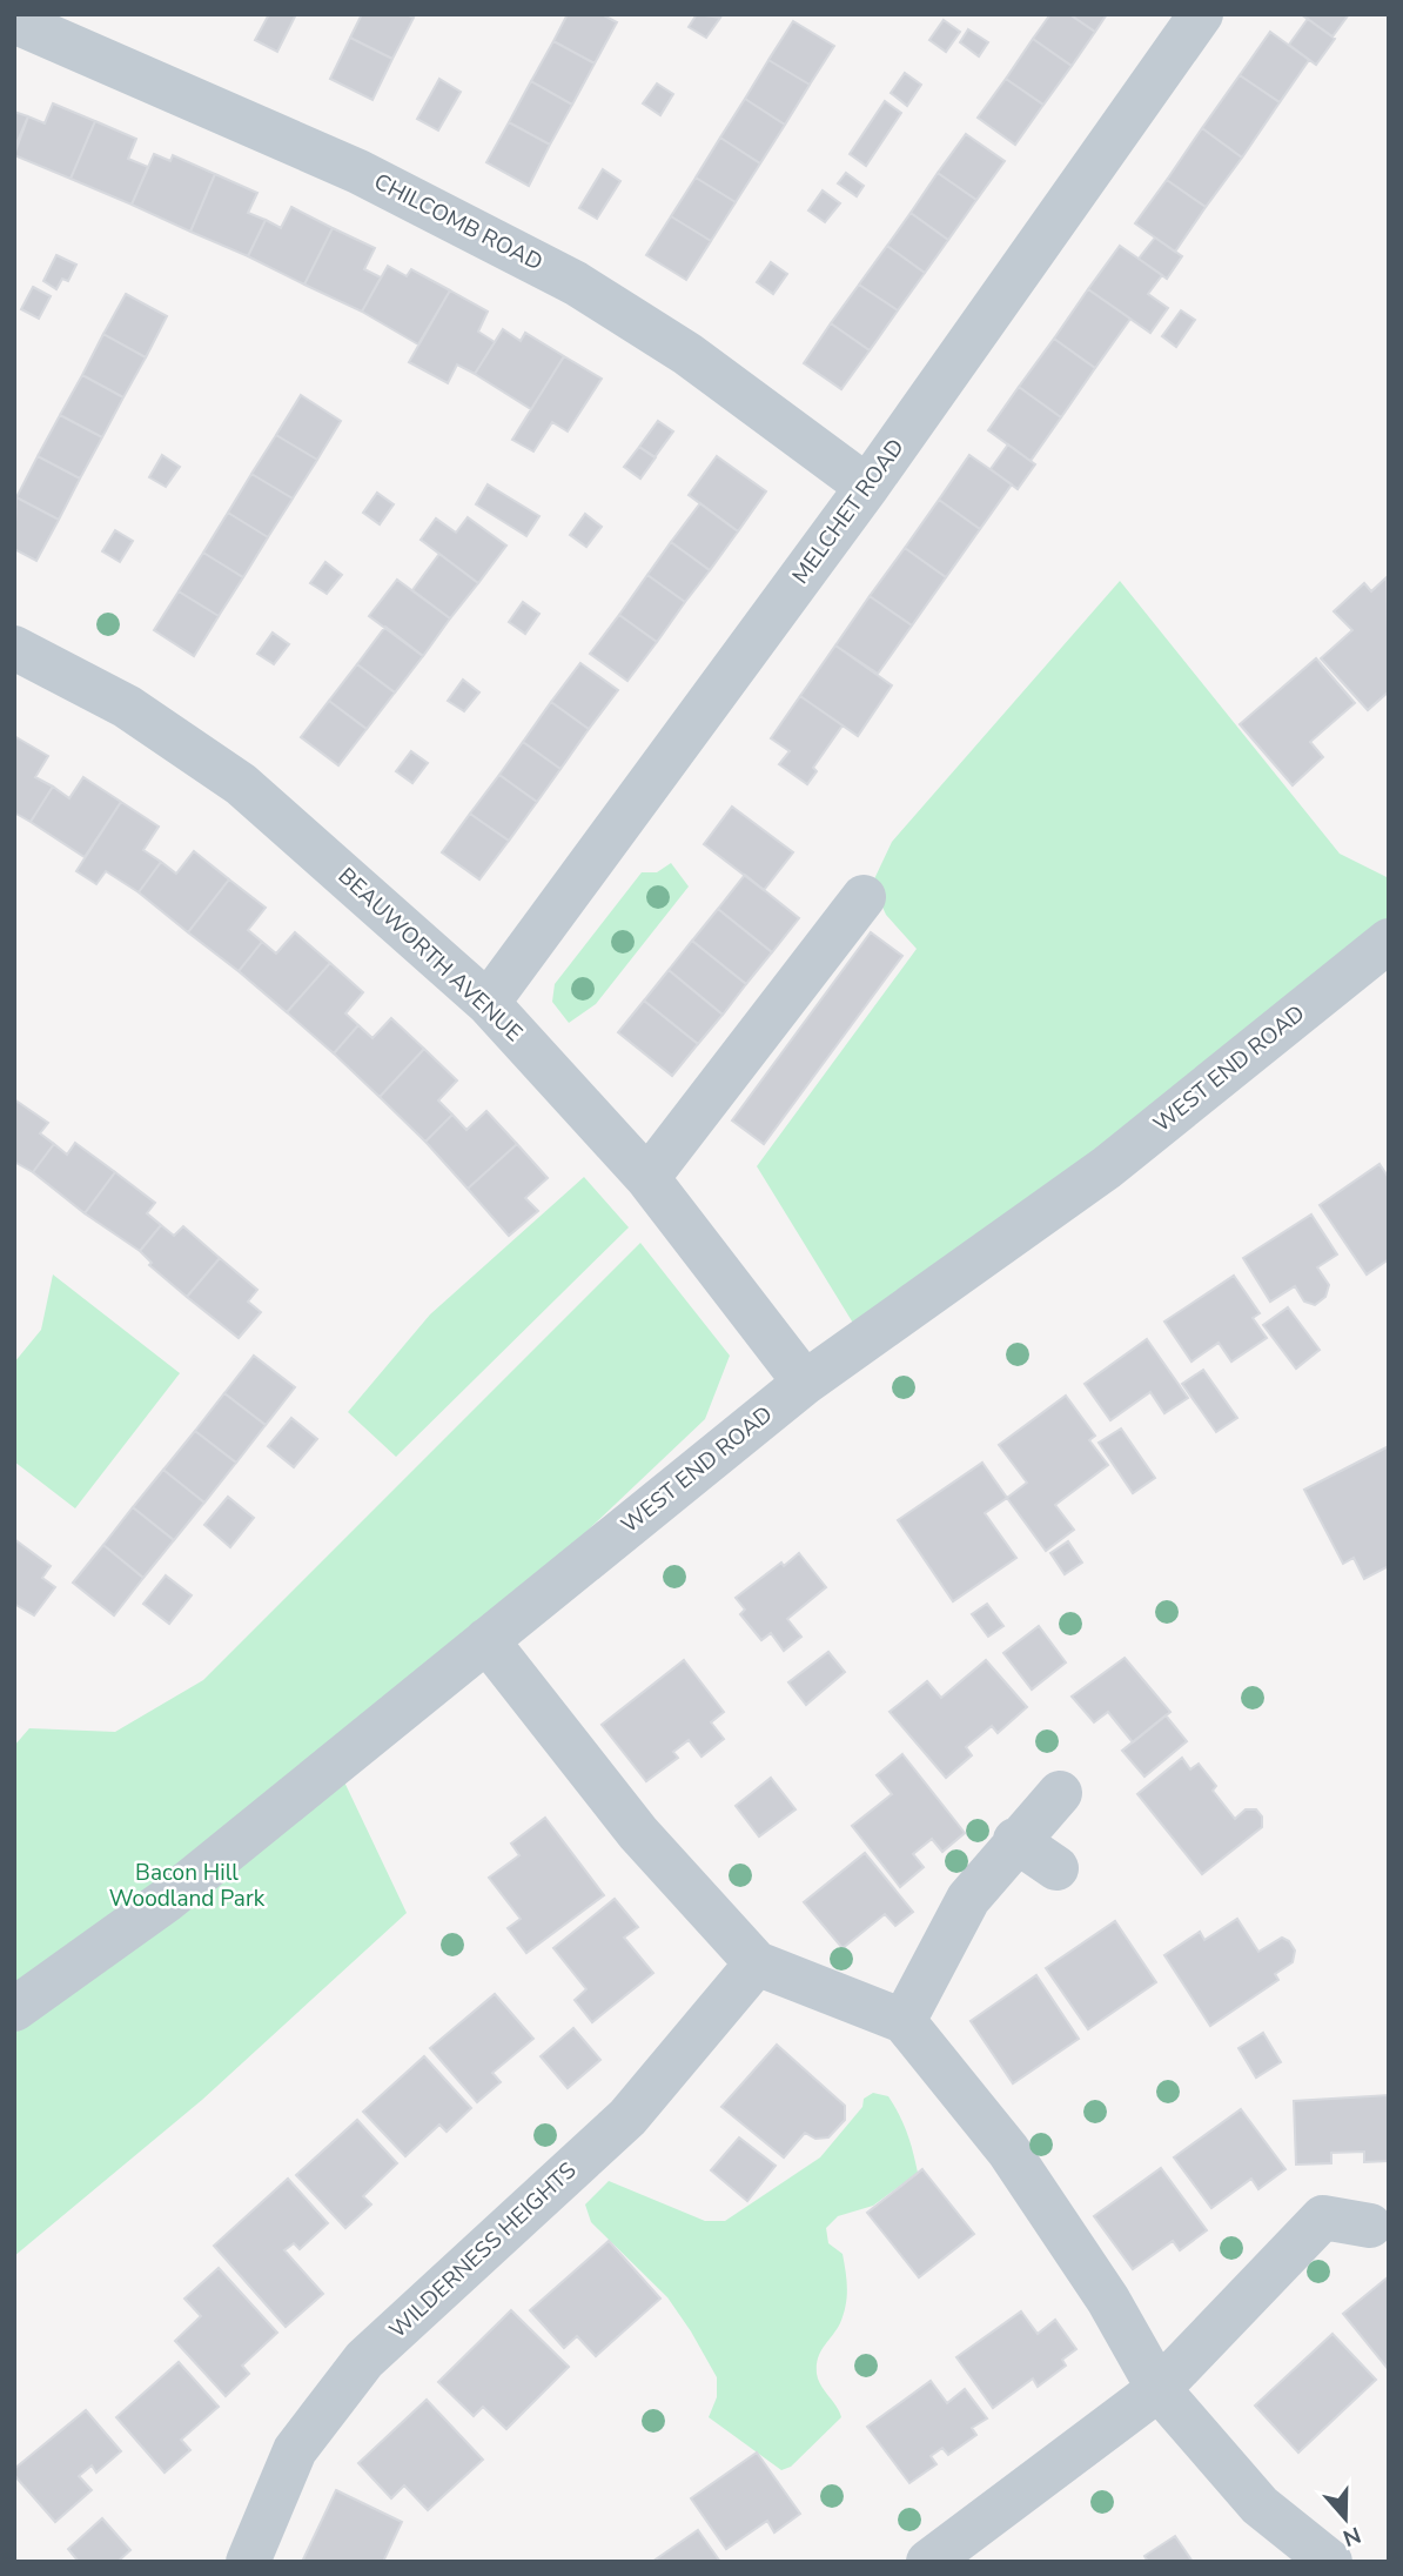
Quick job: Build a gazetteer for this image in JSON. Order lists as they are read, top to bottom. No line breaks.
{"streets":{"street":["CHILCOMB ROAD","MELCHET ROAD","BEAUWORTH AVENUE","WEST END ROAD","WILDERNESS HEIGHTS"]},"crossings":[["CHILCOMB ROAD","MELCHET ROAD"],["MELCHET ROAD","BEAUWORTH AVENUE"],["BEAUWORTH AVENUE","WEST END ROAD"]],"parks":["Bacon Hill Woodland Park"],"north":"bottom"}
